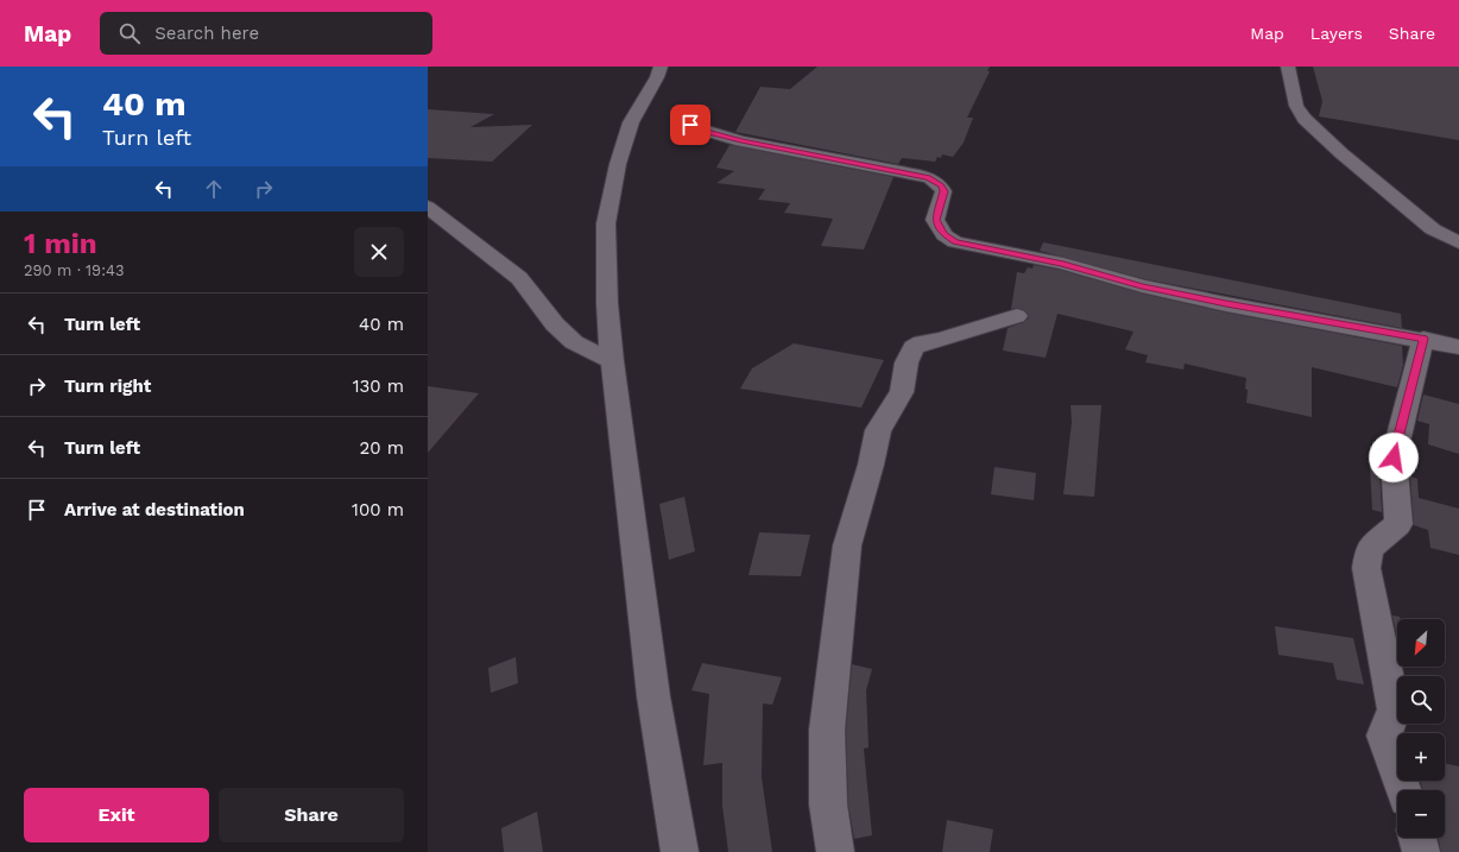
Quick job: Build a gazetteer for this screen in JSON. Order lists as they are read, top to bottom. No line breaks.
{"north":"bottom left","page":{"header":"Map","search":"Search here","nav":["Map","Layers","Share"],"turn":["40 m","Turn left"],"heading":["1 min","290 m · 19:43"],"list":[{"name":"Turn left","value":"40 m"},{"name":"Turn right","value":"130 m"},{"name":"Turn left","value":"20 m"},{"name":"Arrive at destination","value":"100 m"}],"map_buttons":["+","−"],"buttons":["Exit","Share"]}}
